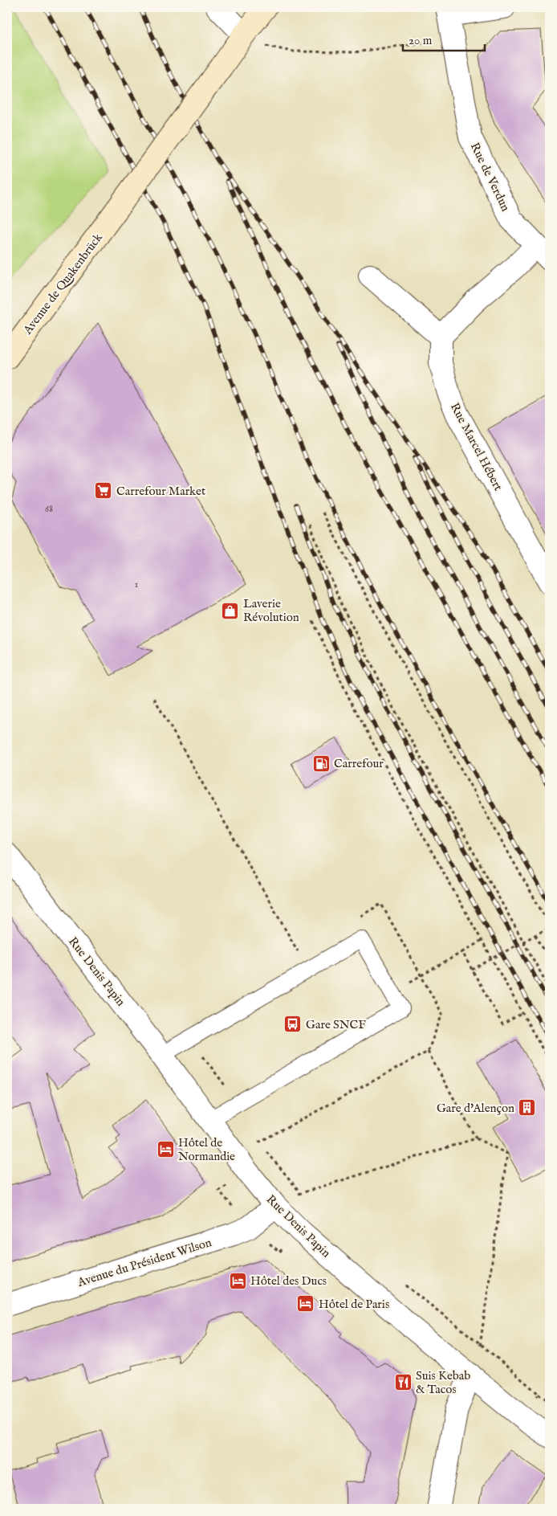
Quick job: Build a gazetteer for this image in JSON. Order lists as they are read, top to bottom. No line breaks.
{"streets":{"main road":["Avenue de Quakenbrück"],"street":["Rue de Verdun","Rue Marcel Hébert","Rue Denis Papin","Avenue du Président Wilson"]},"crossings":[["Rue Denis Papin","Avenue du Président Wilson"]],"places":{"supermarket":["Carrefour Market"],"shop":["Laverie Révolution"],"fuel station":["Carrefour"],"bus stop":["Gare SNCF"],"building":["Gare d'Alençon"],"hotel":["Hôtel de Normandie","Hôtel des Ducs","Hôtel de Paris"],"restaurant":["Suis Kebab & Tacos"]},"house_numbers":["68","1"],"scale_bar":"20 m"}
